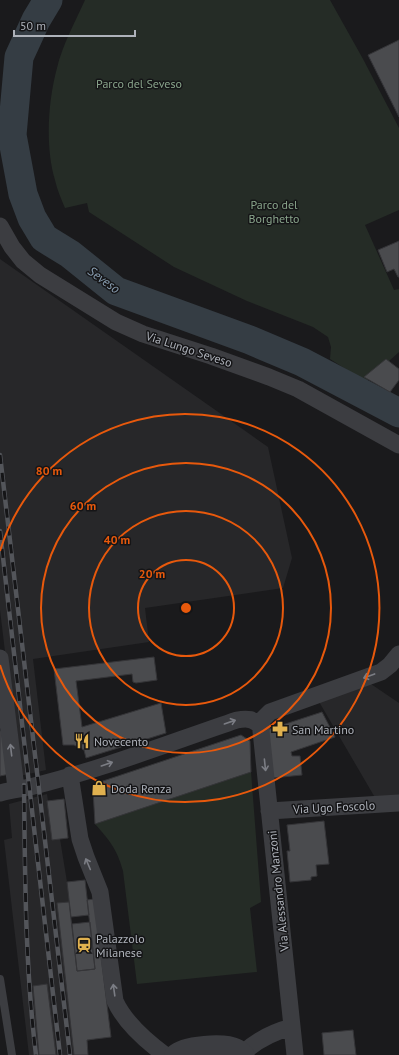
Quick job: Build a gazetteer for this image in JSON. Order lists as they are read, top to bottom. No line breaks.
{"streets":{"street":["Via Lungo Seveso","Via Ugo Foscolo","Via Alessandro Manzoni"]},"crossings":[["Via Ugo Foscolo","Via Alessandro Manzoni"]],"water":["Seveso"],"parks":["Parco del Seveso","Parco del Borghetto"],"places":{"pharmacy":["San Martino"],"restaurant":["Novecento"],"shop":["Doda Renza"],"station":["Palazzolo Milanese"]},"scale_bar":"50 m","rings":["80 m","60 m","40 m","20 m"]}
